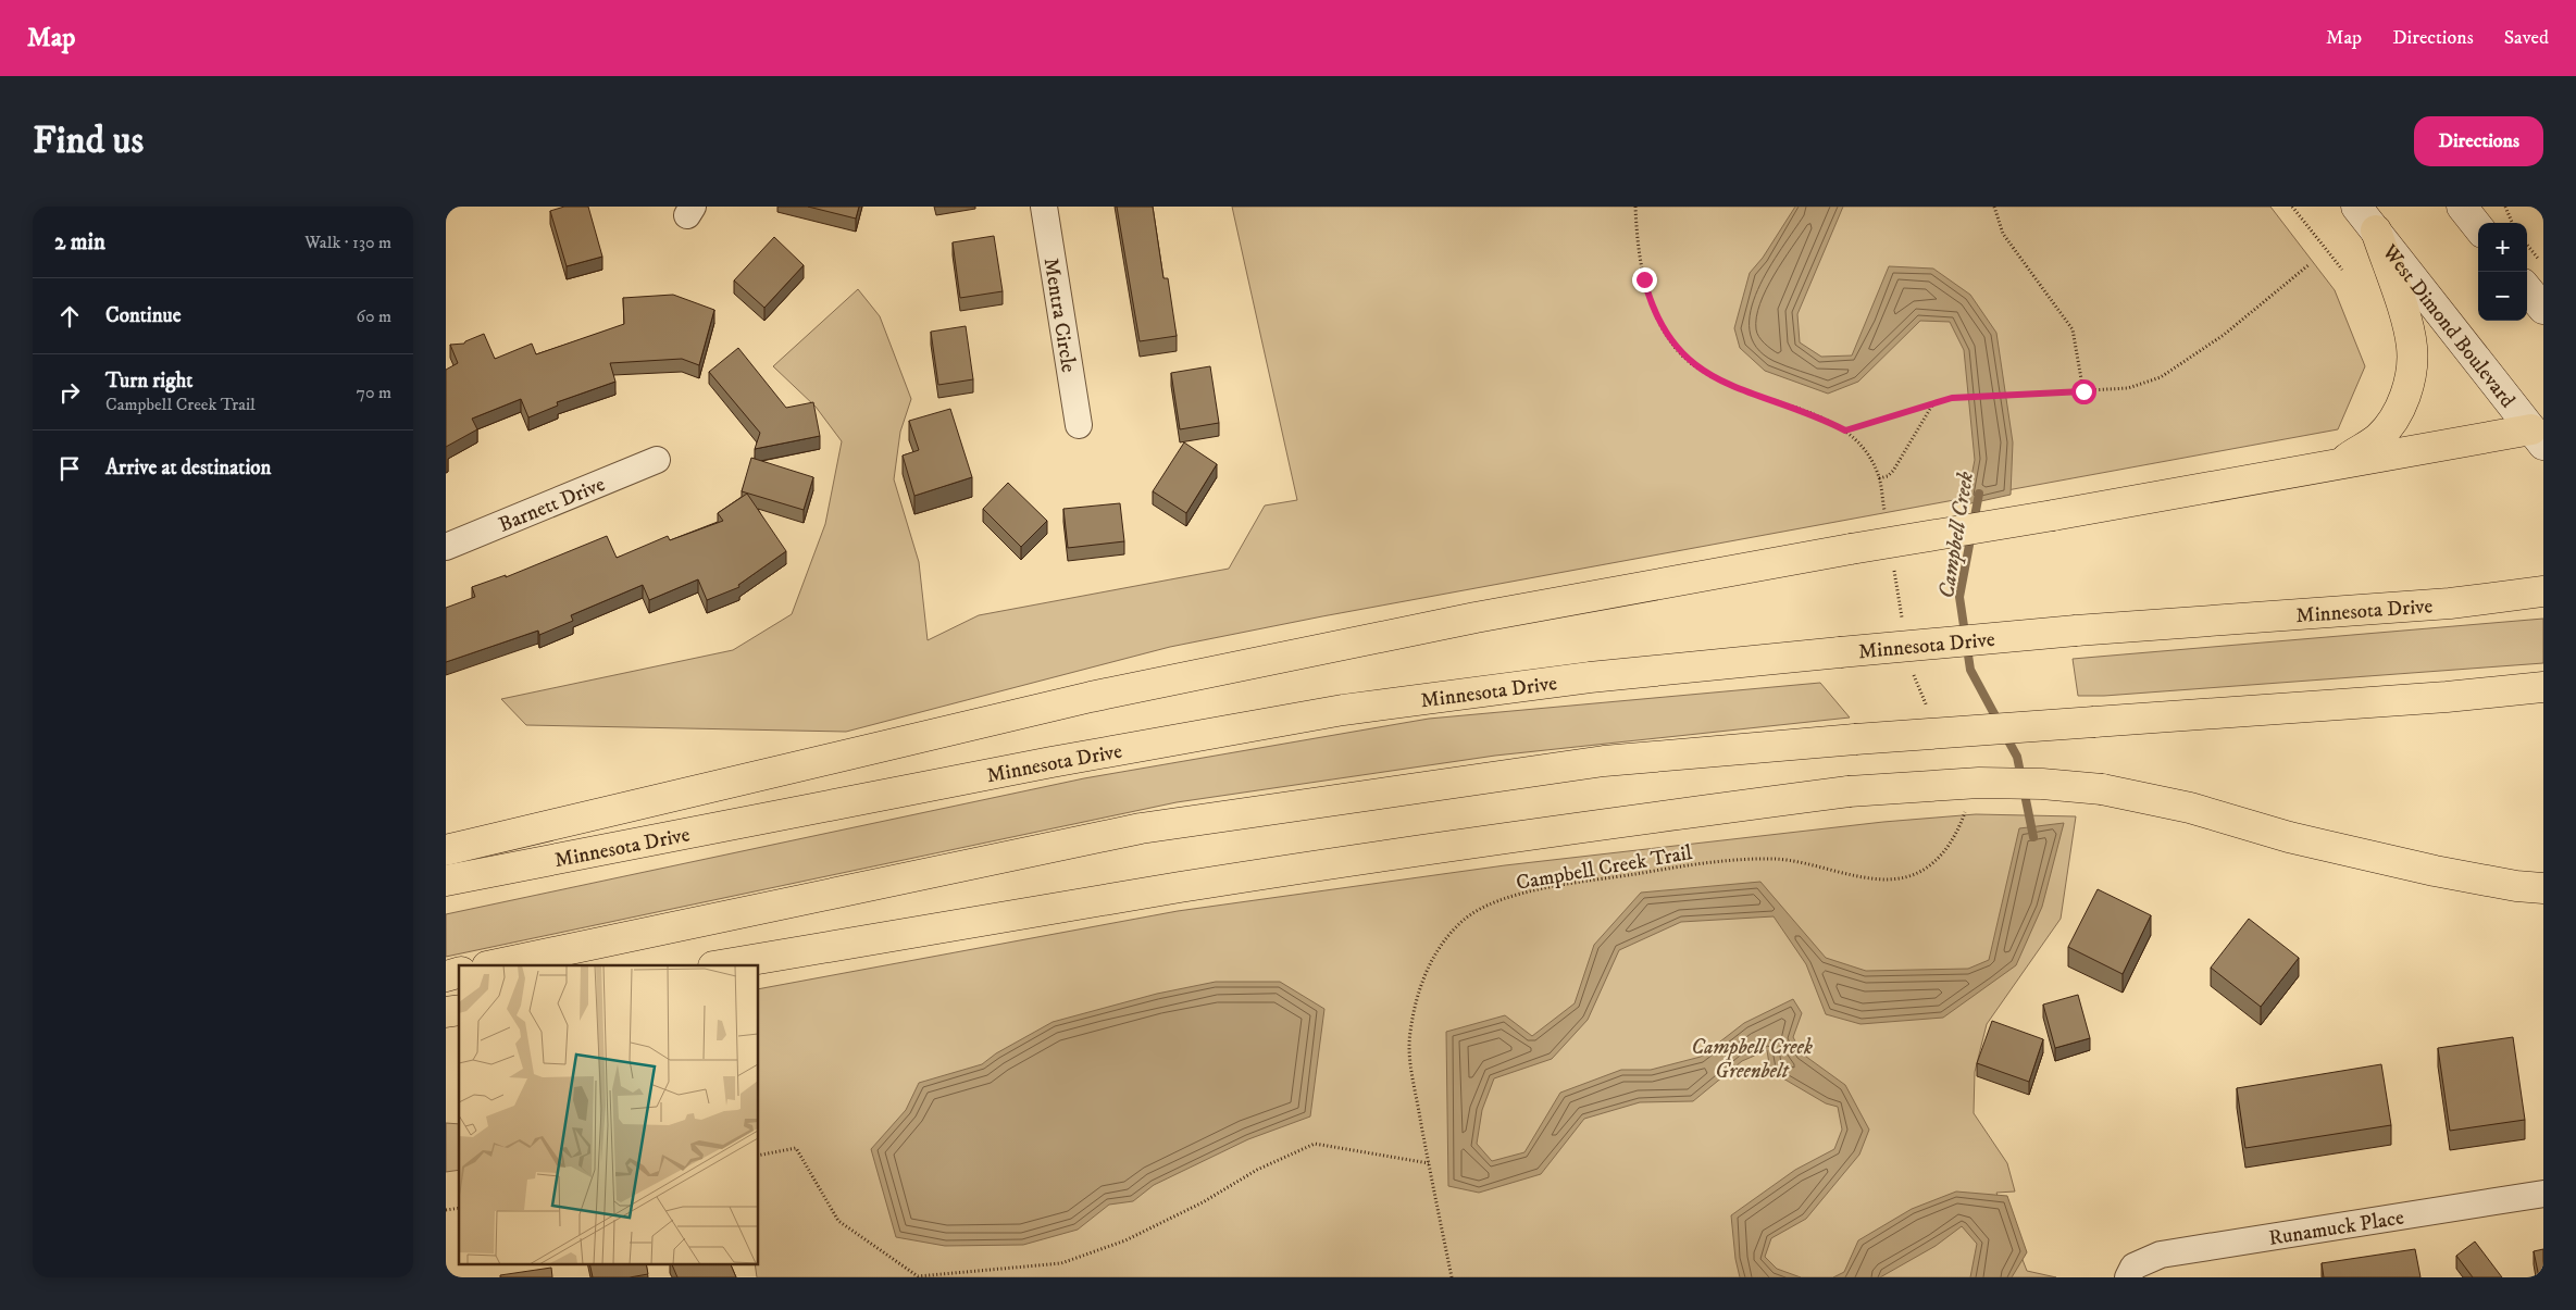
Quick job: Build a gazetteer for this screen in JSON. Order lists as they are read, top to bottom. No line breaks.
{"streets":{"highway":["Minnesota Drive"],"main road":["West Dimond Boulevard"],"street":["Mentra Circle","Barnett Drive","Runamuck Place"],"path":["Campbell Creek Trail"]},"water":["Campbell Creek"],"parks":["Campbell Creek Greenbelt"],"page":{"header":"Map","nav":["Map","Directions","Saved"],"buttons":"Directions","title":"Find us","heading":["2 min","Walk · 130 m"],"map_buttons":["+","−"],"list":[["Continue","60 m"],["Turn right","Campbell Creek Trail","70 m"],"Arrive at destination"]}}
